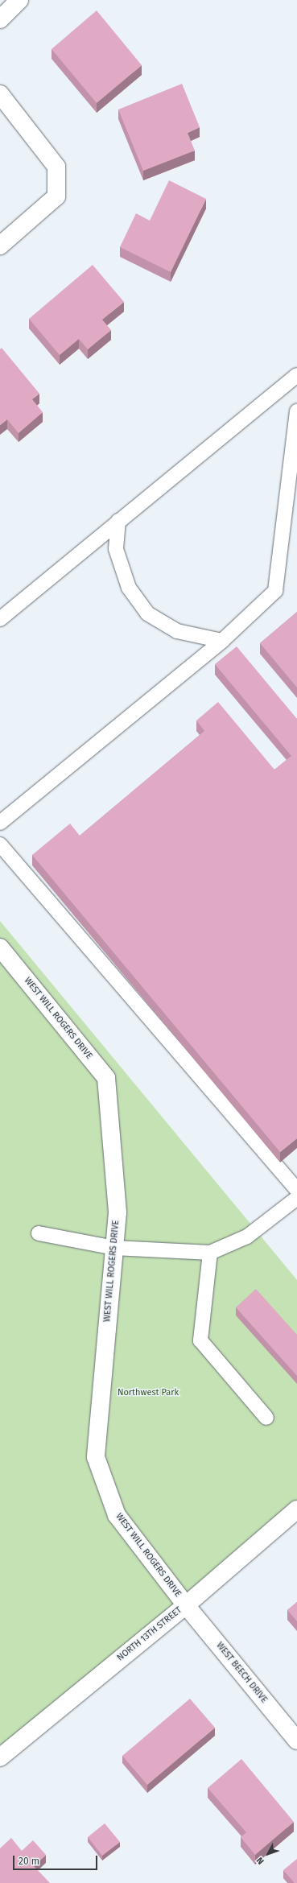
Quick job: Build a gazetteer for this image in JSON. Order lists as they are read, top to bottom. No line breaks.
{"streets":{"street":["WEST WILL ROGERS DRIVE","NORTH 13TH STREET","WEST BEECH DRIVE"]},"crossings":[["WEST WILL ROGERS DRIVE","NORTH 13TH STREET"],["WEST WILL ROGERS DRIVE","WEST BEECH DRIVE"],["NORTH 13TH STREET","WEST BEECH DRIVE"]],"parks":["Northwest Park"],"scale_bar":"20 m","north":"bottom left"}
